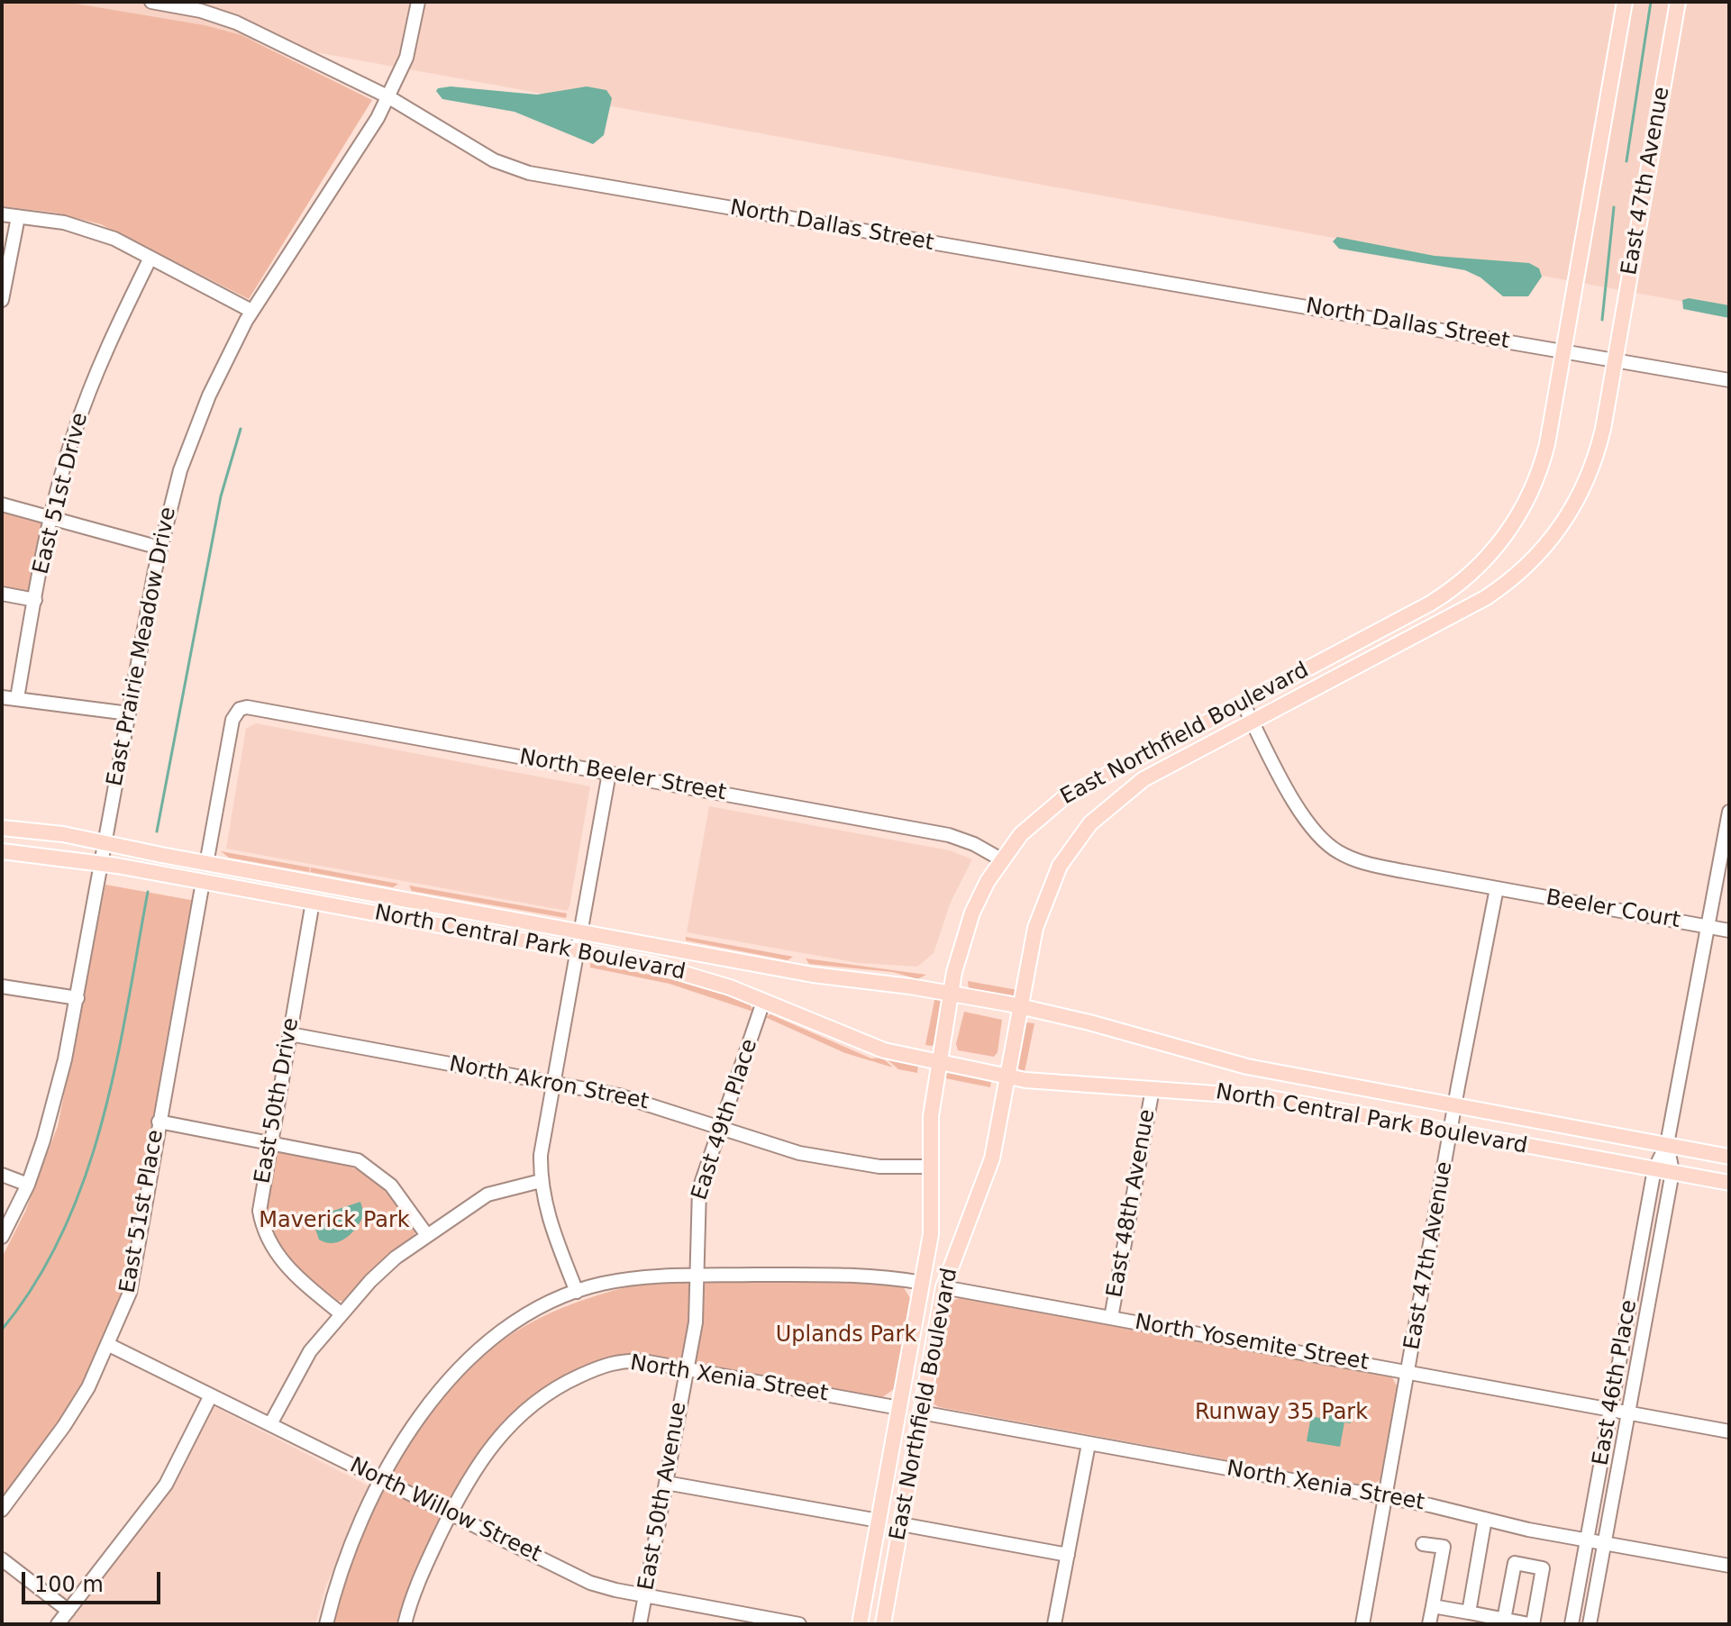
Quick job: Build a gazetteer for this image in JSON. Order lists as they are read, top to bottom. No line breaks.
{"streets":{"main road":["East 47th Avenue","East Northfield Boulevard","North Central Park Boulevard"],"street":["North Dallas Street","East 51st Drive","East Prairie Meadow Drive","North Beeler Street","Beeler Court","North Akron Street","East 50th Drive","East 49th Place","East 48th Avenue","East 51st Place","North Yosemite Street","North Xenia Street","East 46th Place","East 50th Avenue","North Willow Street"]},"crossings":[["East 47th Avenue","East Northfield Boulevard"],["East 47th Avenue","Beeler Court"],["East 47th Avenue","North Central Park Boulevard"],["East 47th Avenue","North Yosemite Street"],["East 47th Avenue","North Xenia Street"],["North Dallas Street","East Prairie Meadow Drive"],["North Dallas Street","East Northfield Boulevard"],["East Prairie Meadow Drive","North Central Park Boulevard"],["East Northfield Boulevard","North Beeler Street"],["East Northfield Boulevard","Beeler Court"],["East Northfield Boulevard","North Central Park Boulevard"],["East Northfield Boulevard","North Akron Street"],["East Northfield Boulevard","North Yosemite Street"],["East Northfield Boulevard","North Xenia Street"],["North Beeler Street","North Central Park Boulevard"],["Beeler Court","East 46th Place"],["North Central Park Boulevard","East 50th Drive"],["North Central Park Boulevard","East 49th Place"],["North Central Park Boulevard","East 48th Avenue"],["North Central Park Boulevard","East 51st Place"],["North Central Park Boulevard","East 46th Place"],["North Akron Street","East 50th Drive"],["North Akron Street","East 49th Place"],["East 49th Place","North Xenia Street"],["East 49th Place","East 50th Avenue"],["East 48th Avenue","North Yosemite Street"],["East 51st Place","North Willow Street"],["North Yosemite Street","East 46th Place"],["North Xenia Street","East 46th Place"],["North Xenia Street","East 50th Avenue"],["North Xenia Street","North Willow Street"],["East 50th Avenue","North Willow Street"]],"parks":["Maverick Park","Uplands Park","Runway 35 Park"],"scale_bar":"100 m"}
